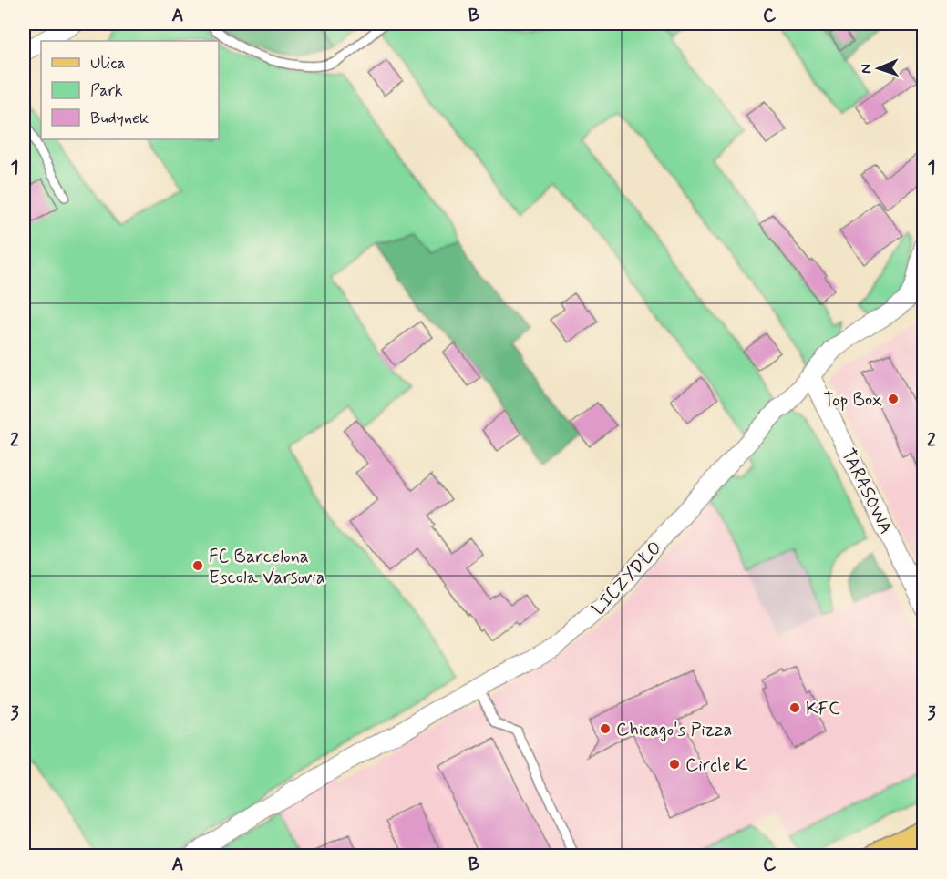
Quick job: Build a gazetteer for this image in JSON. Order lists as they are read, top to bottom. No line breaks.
{"streets":{"street":["TARASOWA","LICZYDŁO"]},"crossings":[["TARASOWA","LICZYDŁO"]],"places":["Top Box","FC Barcelona Escola Varsovia","KFC","Chicago's Pizza","Circle K"],"legend":["Ulica","Park","Budynek"],"north":"left","grid":{"columns":["A","B","C"],"rows":["1","2","3"]}}
